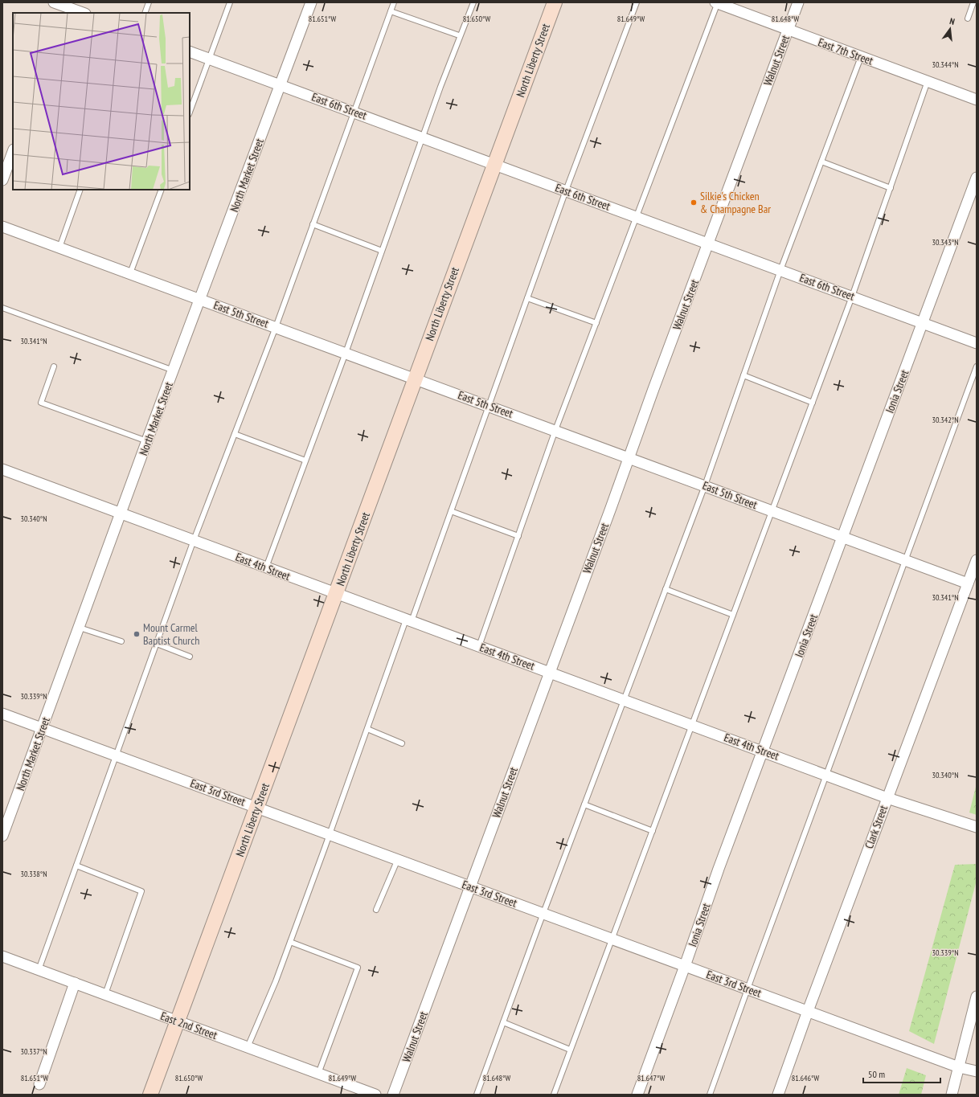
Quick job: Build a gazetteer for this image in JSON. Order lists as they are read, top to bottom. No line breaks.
{"streets":{"street":["East 7th Street","North Liberty Street","Walnut Street","East 6th Street","North Market Street","East 5th Street","Ionia Street","East 4th Street","East 3rd Street","Clark Street","East 2nd Street"]},"crossings":[["East 7th Street","Walnut Street"],["North Liberty Street","East 6th Street"],["North Liberty Street","East 5th Street"],["North Liberty Street","East 4th Street"],["North Liberty Street","East 3rd Street"],["North Liberty Street","East 2nd Street"],["Walnut Street","East 6th Street"],["Walnut Street","East 5th Street"],["Walnut Street","East 4th Street"],["Walnut Street","East 3rd Street"],["East 6th Street","North Market Street"],["East 6th Street","Ionia Street"],["North Market Street","East 5th Street"],["North Market Street","East 4th Street"],["North Market Street","East 3rd Street"],["East 5th Street","Ionia Street"],["East 5th Street","Clark Street"],["Ionia Street","East 4th Street"],["Ionia Street","East 3rd Street"],["East 4th Street","Clark Street"],["East 3rd Street","Clark Street"]],"places":["Silkie's Chicken & Champagne Bar","Mount Carmel Baptist Church"],"scale_bar":"50 m","north":"top","coordinates":["81.651°W","81.650°W","81.649°W","81.648°W","30.344°N","30.343°N","30.341°N","30.342°N","30.340°N","30.339°N","30.338°N","30.337°N","81.647°W","81.646°W"]}
